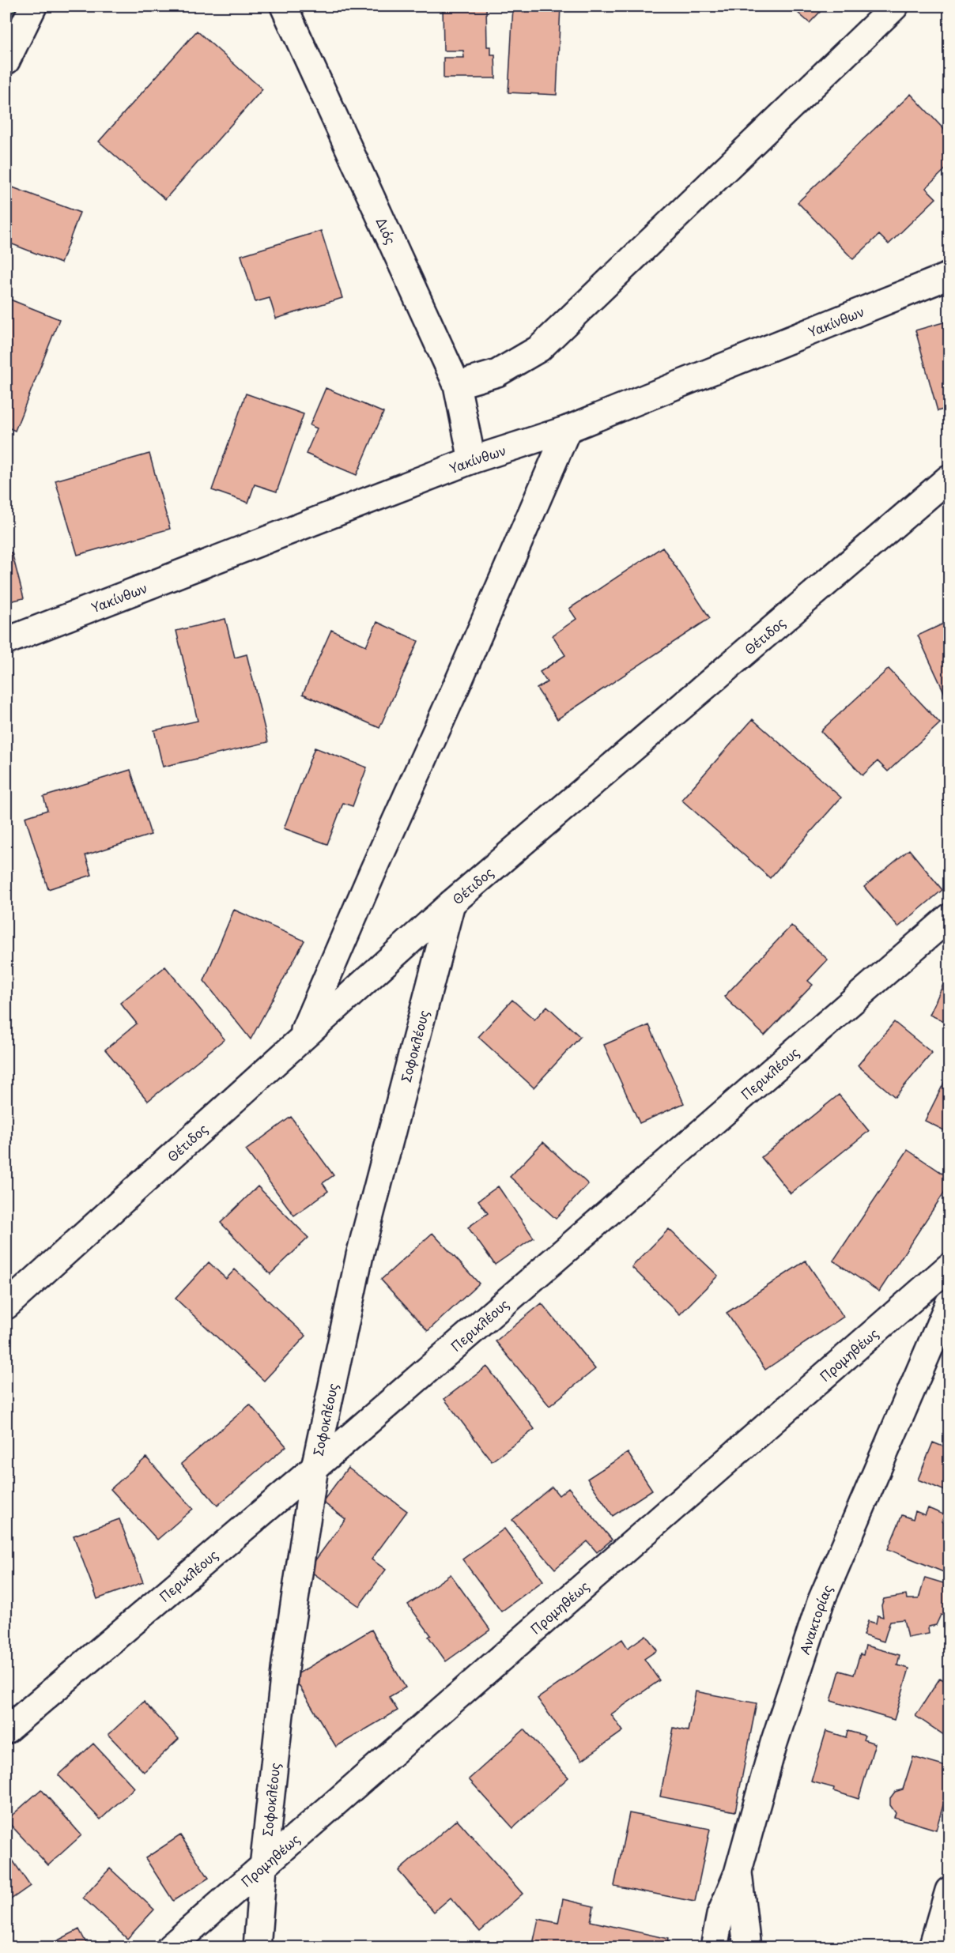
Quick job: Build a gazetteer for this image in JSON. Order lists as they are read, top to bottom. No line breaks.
{"streets":{"street":["Διός","Υακίνθων","Θέτιδος","Σοφοκλέους","Περικλέους","Προμηθέως","Ανακτορίας"]},"crossings":[["Διός","Υακίνθων"],["Θέτιδος","Σοφοκλέους"],["Σοφοκλέους","Περικλέους"],["Σοφοκλέους","Προμηθέως"]]}
